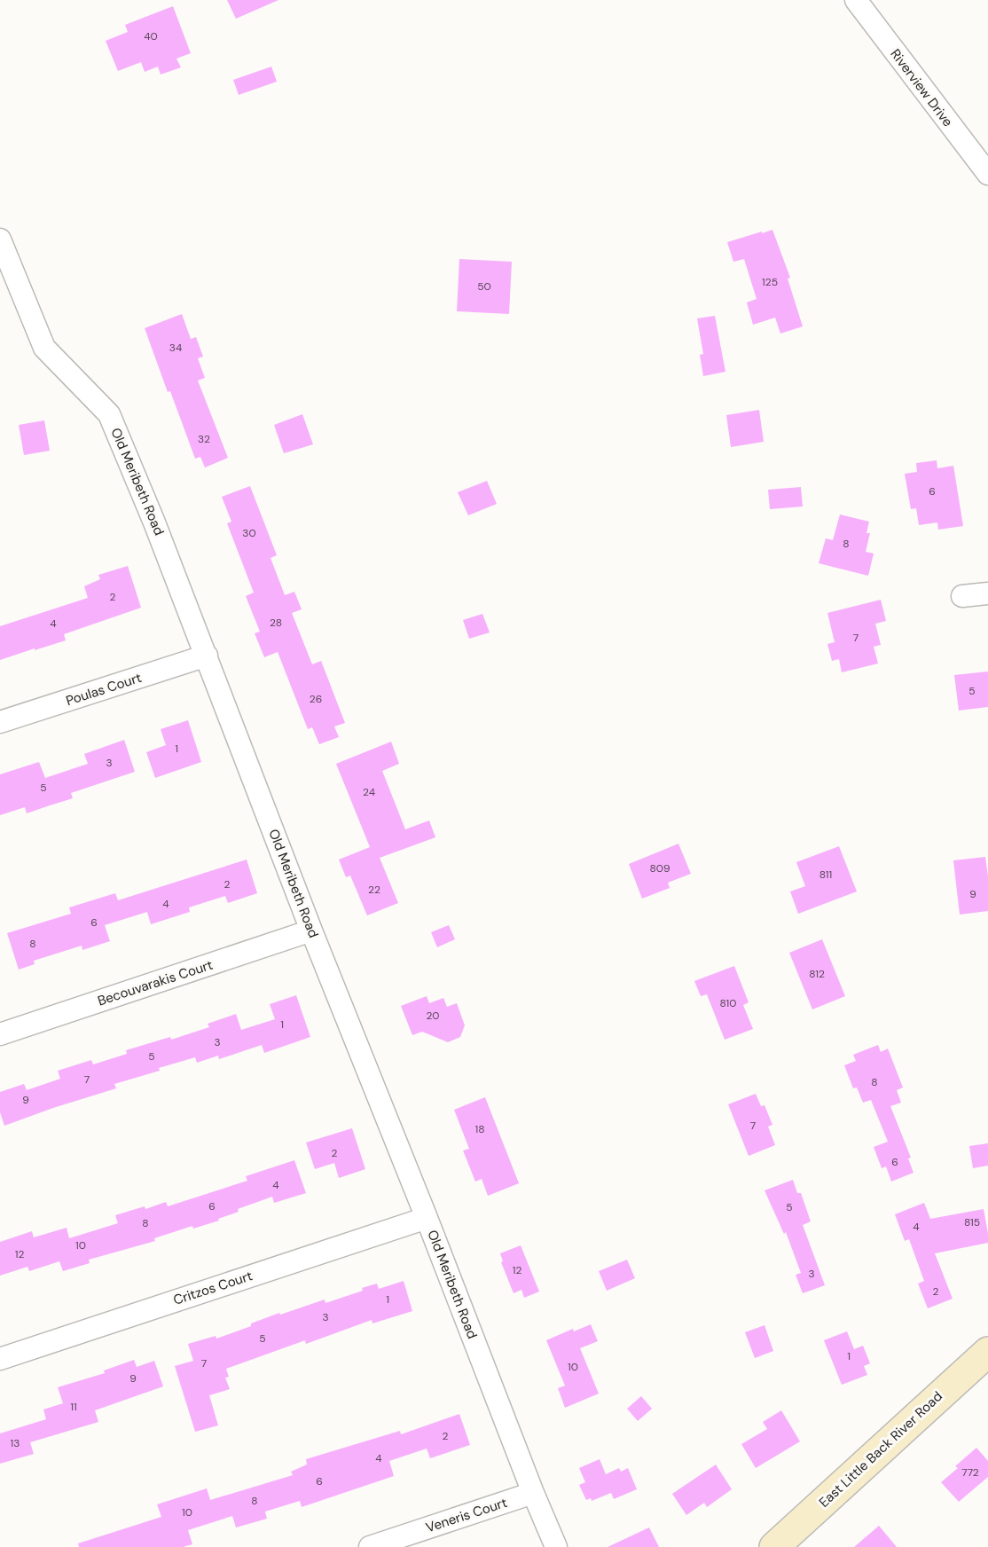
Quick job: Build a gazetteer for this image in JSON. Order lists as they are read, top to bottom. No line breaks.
{"streets":{"street":["Riverview Drive","Old Meribeth Road","Poulas Court","Becouvarakis Court","Critzos Court","East Little Back River Road","Veneris Court"]},"crossings":[["Old Meribeth Road","Poulas Court"],["Old Meribeth Road","Becouvarakis Court"],["Old Meribeth Road","Critzos Court"],["Old Meribeth Road","Veneris Court"]],"house_numbers":["40","125","50","34","32","6","30","8","2","28","4","7","5","26","1","3","5","24","809","811","2","22","9","4","6","8","812","810","20","1","3","5","7","8","9","7","18","2","6","4","6","5","815","8","4","10","12","12","3","2","1","3","5","1","7","10","9","11","2","13","4","772","6","8","10"]}
